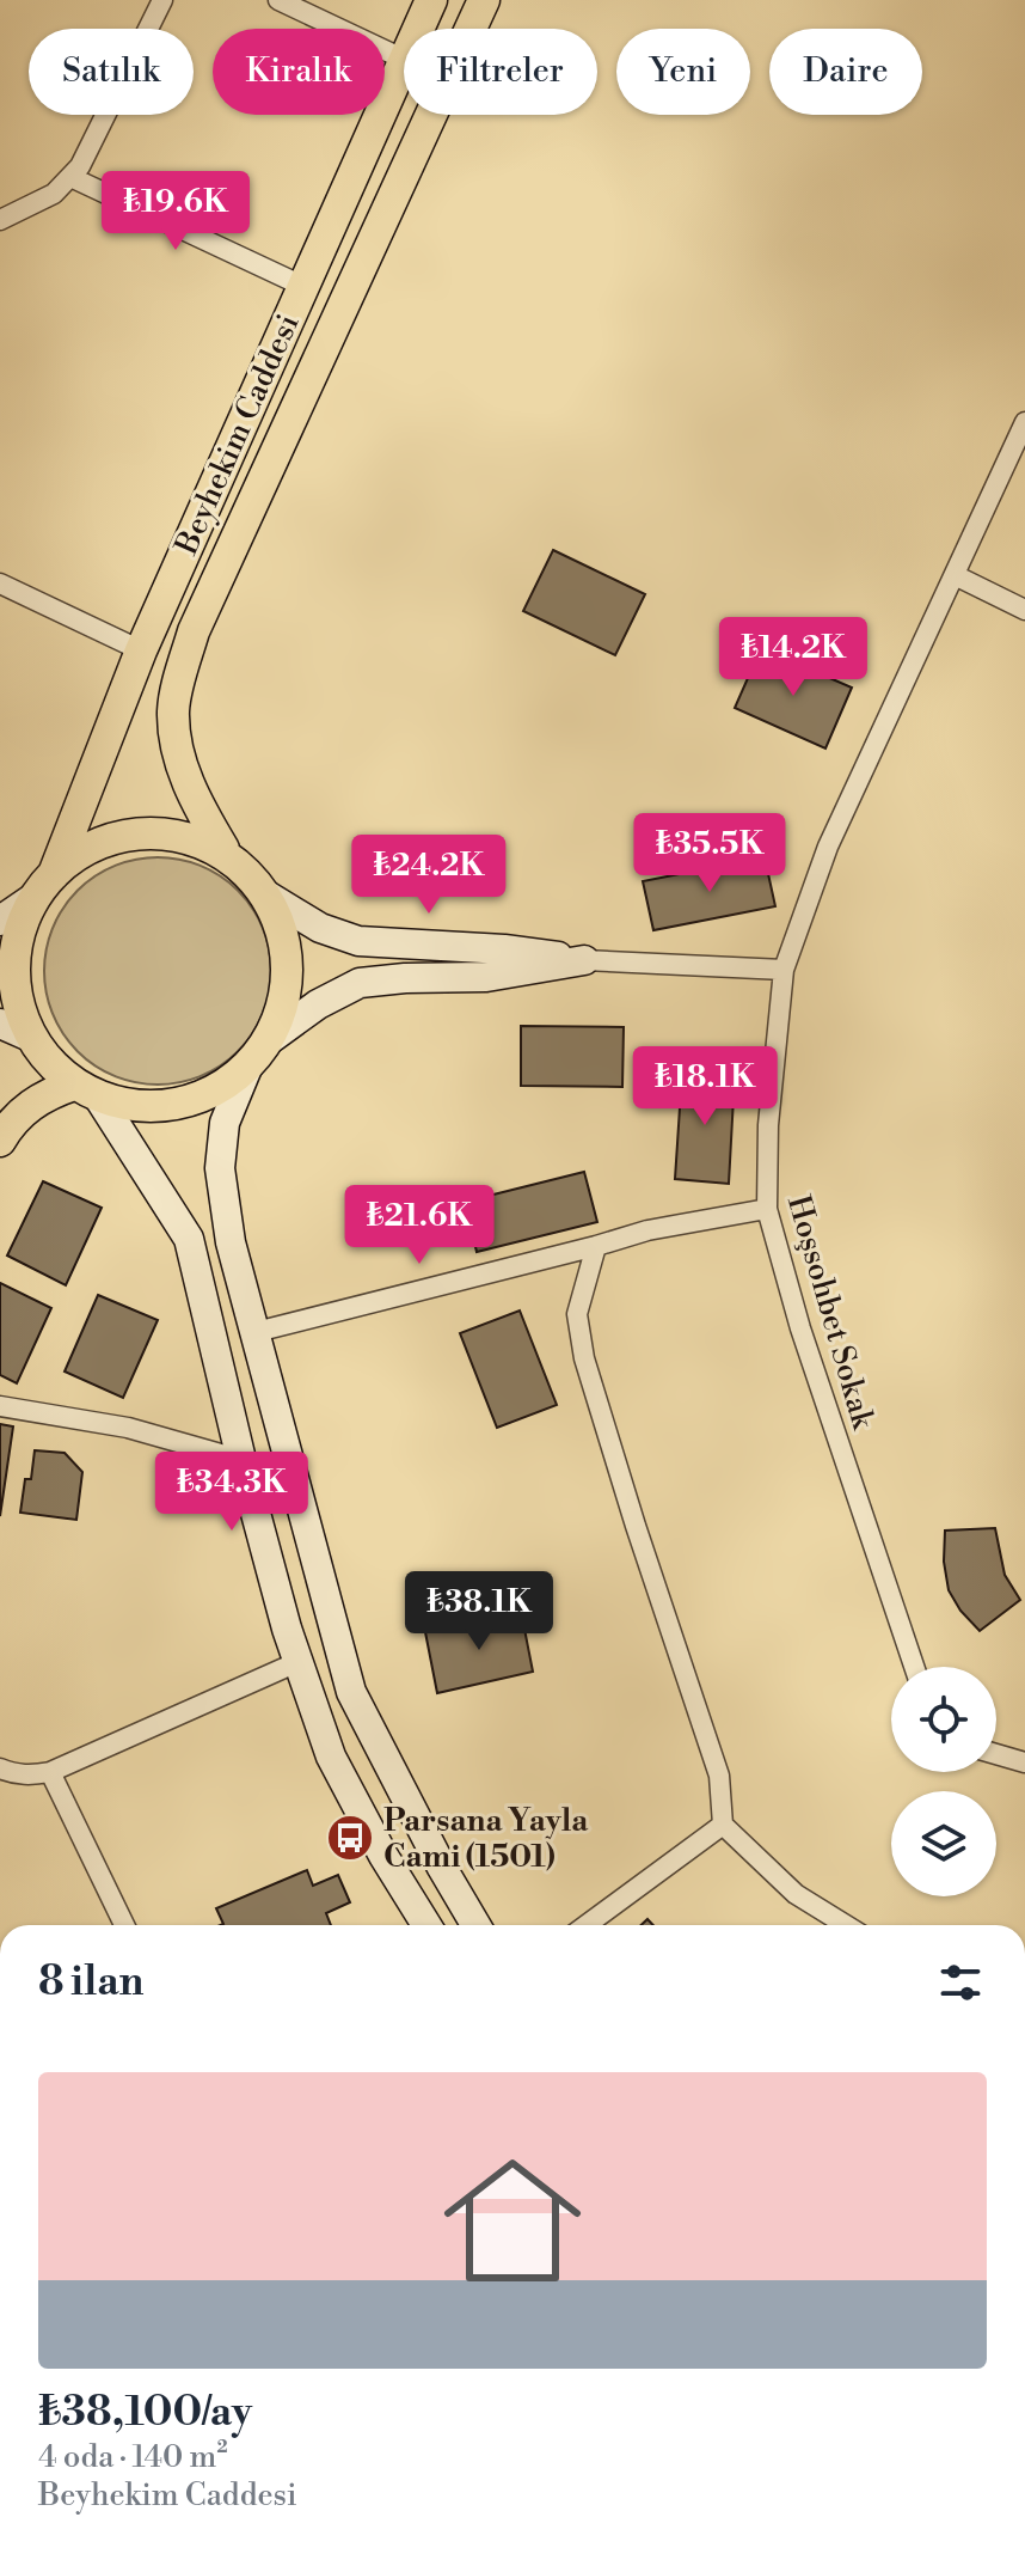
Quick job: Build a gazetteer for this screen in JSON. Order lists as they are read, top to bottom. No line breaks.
{"streets":{"main road":["Beyhekim Caddesi"],"street":["Hoşsohbet Sokak"]},"places":{"bus stop":["Parsana Yayla Cami (1501)"]},"page":{"chip":["Satılık","Kiralık","Filtreler","Yeni","Daire"],"price":["₺19.6K","₺14.2K","₺35.5K","₺24.2K","₺18.1K","₺21.6K","₺34.3K","₺38.1K"],"heading":"8 ilan","list":[{"name":"₺38,100/ay","note":"4 oda · 140 m² · Beyhekim Caddesi"}]}}
